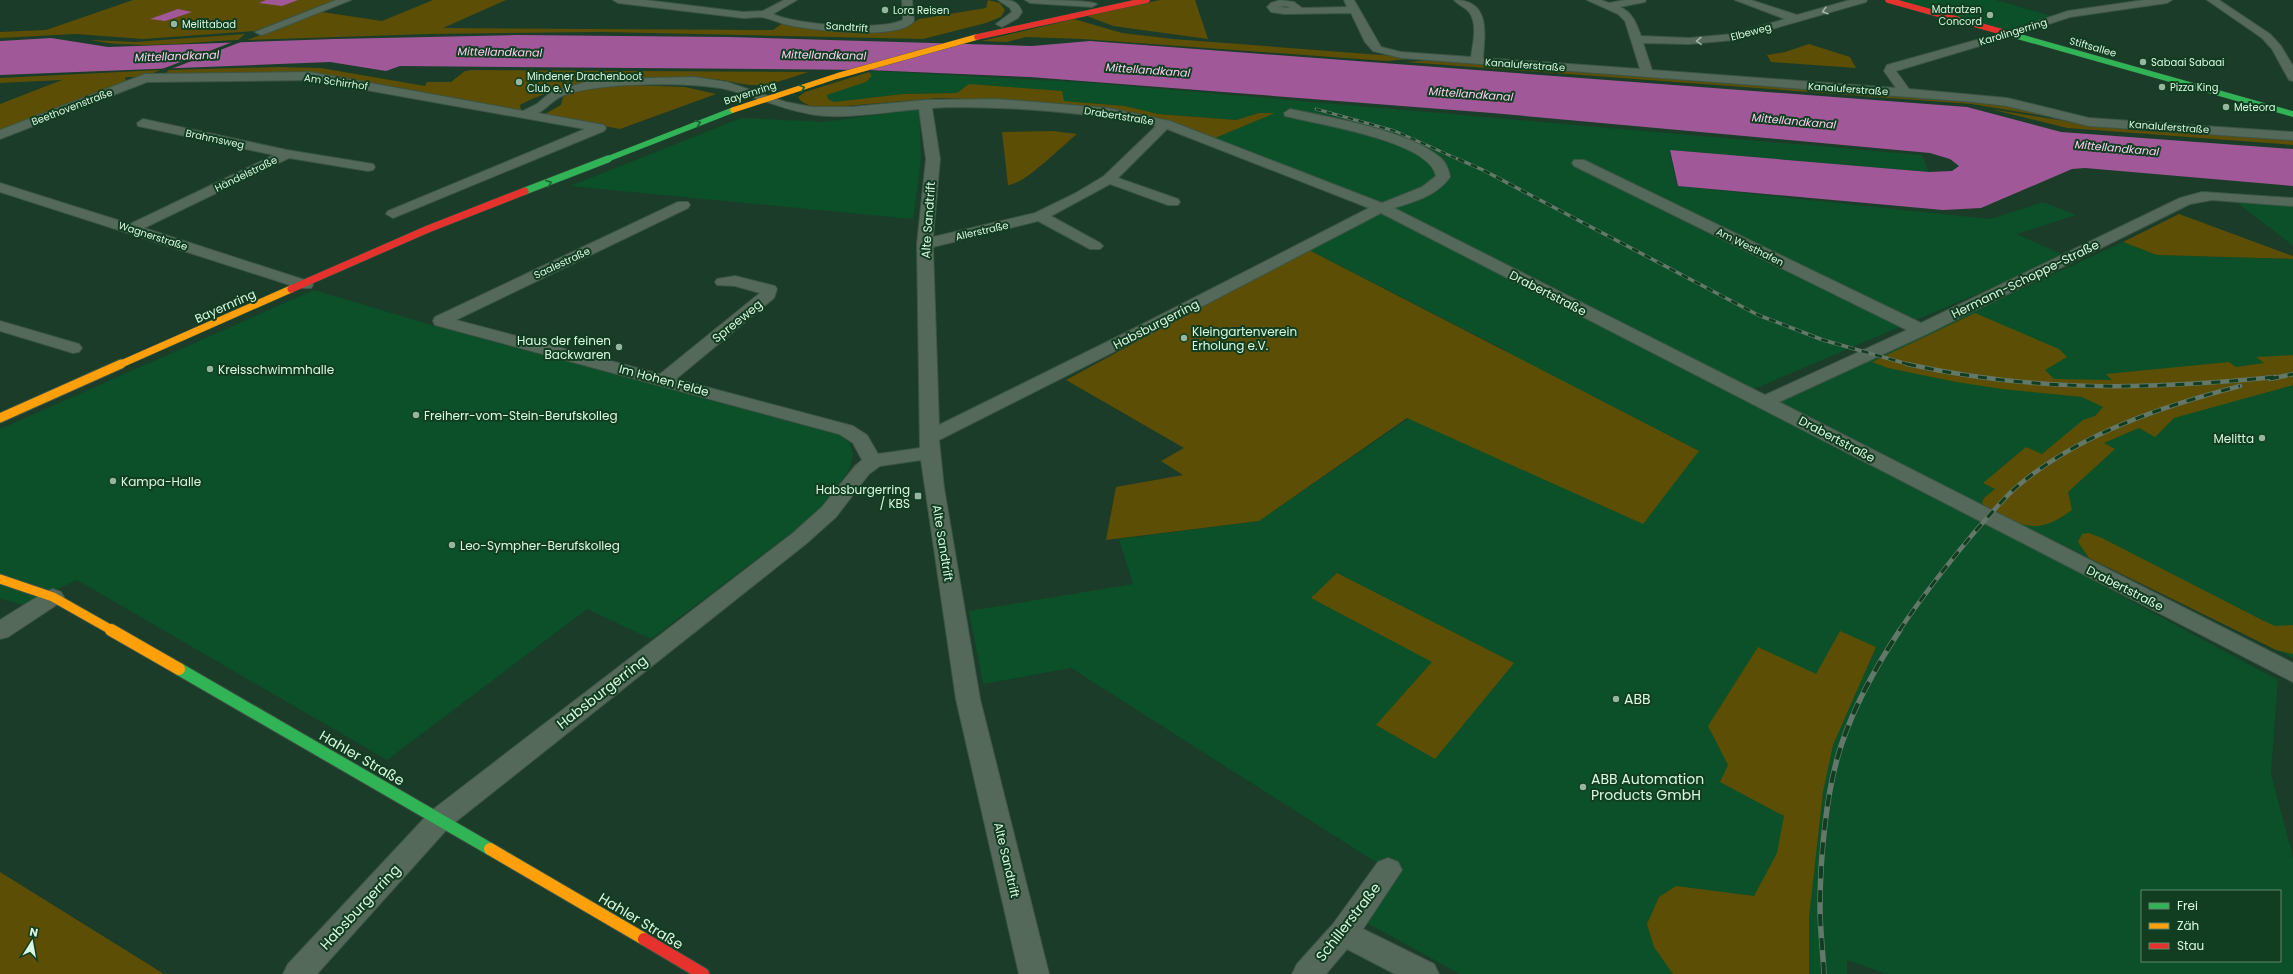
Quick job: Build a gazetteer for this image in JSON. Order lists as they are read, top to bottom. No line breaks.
{"streets":{"street":["Sandtrift","Elbeweg","Karolingerring","Stiftsallee","Kanaluferstraße","Am Schirrhof","Bayernring","Beethovenstraße","Drabertstraße","Brahmsweg","Händelstraße","Alte Sandtrift","Allerstraße","Wagnerstraße","Am Westhafen","Saalestraße","Hermann-Schoppe-Straße","Spreeweg","Habsburgerring","Im Hohen Felde","Hahler Straße","Schillerstraße"]},"crossings":[["Karolingerring","Stiftsallee"],["Karolingerring","Kanaluferstraße"],["Am Schirrhof","Beethovenstraße"],["Bayernring","Drabertstraße"],["Bayernring","Wagnerstraße"],["Drabertstraße","Alte Sandtrift"],["Drabertstraße","Allerstraße"],["Drabertstraße","Hermann-Schoppe-Straße"],["Drabertstraße","Habsburgerring"],["Brahmsweg","Händelstraße"],["Händelstraße","Wagnerstraße"],["Alte Sandtrift","Allerstraße"],["Alte Sandtrift","Habsburgerring"],["Am Westhafen","Hermann-Schoppe-Straße"],["Saalestraße","Im Hohen Felde"],["Spreeweg","Im Hohen Felde"],["Habsburgerring","Im Hohen Felde"],["Habsburgerring","Hahler Straße"]],"one_way":["Elbeweg"],"water":["Mittellandkanal"],"places":{"other":["Lora Reisen","Matratzen Concord","Melittabad","Sabaai Sabaai","Mindener Drachenboot Club e. V.","Pizza King","Meteora","Kleingartenverein Erholung e.V.","Haus der feinen Backwaren","Kreisschwimmhalle","Freiherr-vom-Stein-Berufskolleg","Melitta","Kampa-Halle","Leo-Sympher-Berufskolleg","ABB","ABB Automation Products GmbH"],"transit":["Habsburgerring / KBS"]},"legend":["Frei","Zäh","Stau"],"north":"top"}
